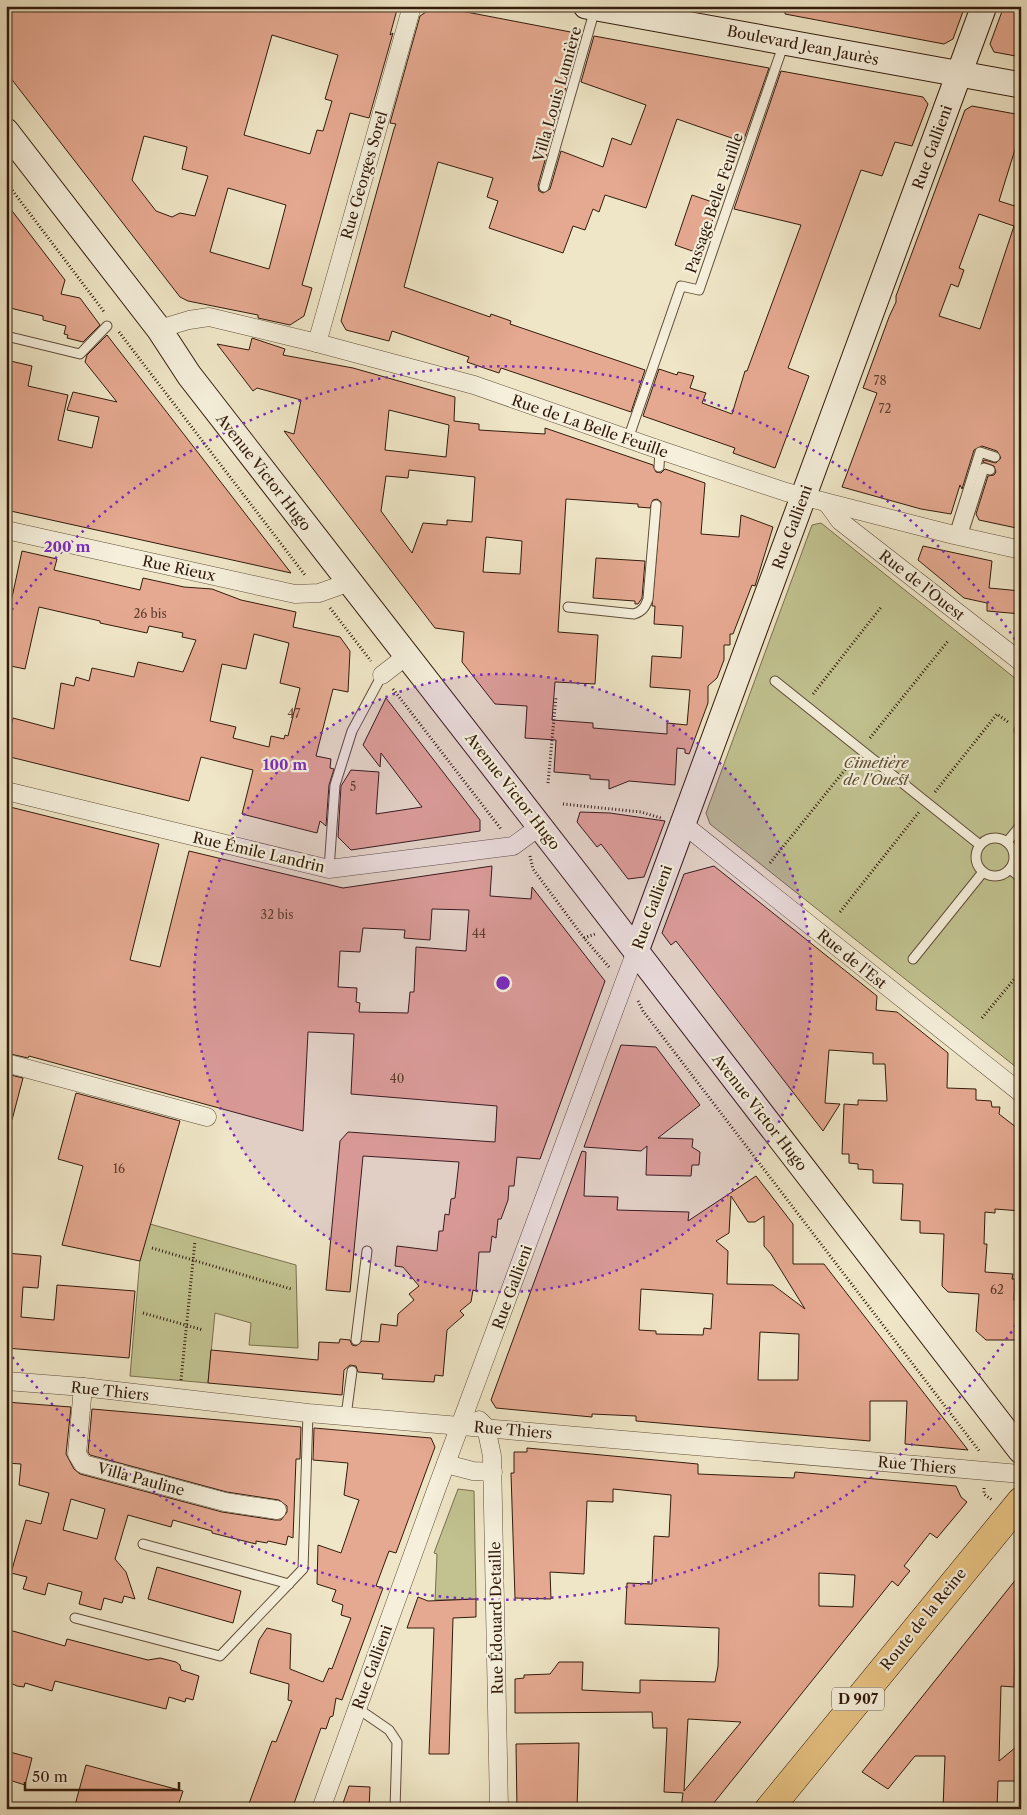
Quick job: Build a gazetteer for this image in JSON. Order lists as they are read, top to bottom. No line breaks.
{"streets":{"main road":["Route de la Reine","D 907"],"street":["Boulevard Jean Jaurès","Rue Gallieni","Rue Georges Sorel","Rue de La Belle Feuille","Avenue Victor Hugo","Rue Rieux","Rue de l'Ouest","Rue Émile Landrin","Rue de l'Est","Rue Thiers","Villa Pauline","Rue Édouard Detaille"],"lane":["Villa Louis Lumière","Passage Belle Feuille"]},"crossings":[["Boulevard Jean Jaurès","Villa Louis Lumière"],["Boulevard Jean Jaurès","Rue Gallieni"],["Boulevard Jean Jaurès","Passage Belle Feuille"],["Rue Gallieni","Rue de La Belle Feuille"],["Rue Gallieni","Avenue Victor Hugo"],["Rue Gallieni","Rue de l'Est"],["Rue Gallieni","Rue Thiers"],["Rue Georges Sorel","Rue de La Belle Feuille"],["Passage Belle Feuille","Rue de La Belle Feuille"],["Rue de La Belle Feuille","Avenue Victor Hugo"],["Rue de La Belle Feuille","Rue de l'Ouest"],["Avenue Victor Hugo","Rue Rieux"],["Avenue Victor Hugo","Rue Émile Landrin"],["Rue Thiers","Villa Pauline"],["Rue Thiers","Rue Édouard Detaille"]],"parks":["Cimetière de l'Ouest"],"house_numbers":["78","72","26 bis","47","5","32 bis","44","40","16","62"],"scale_bar":"50 m","rings":["200 m","100 m"]}
